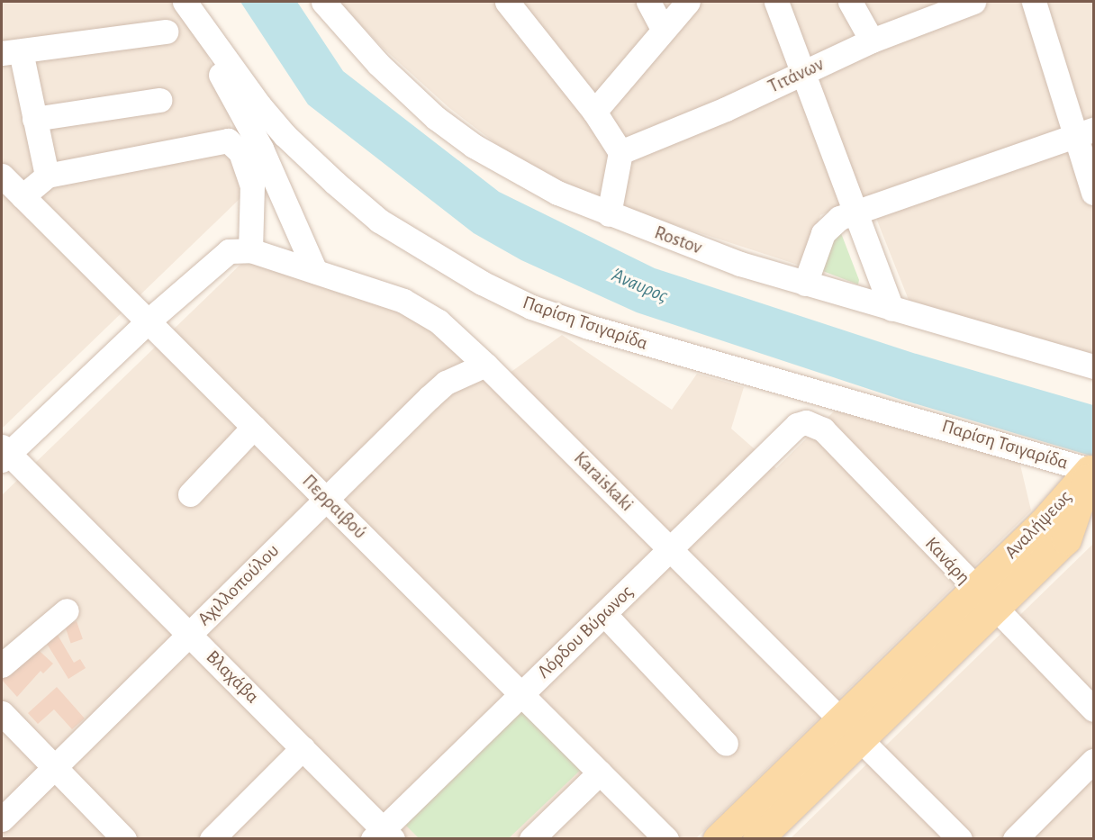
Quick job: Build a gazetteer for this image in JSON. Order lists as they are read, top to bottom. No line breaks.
{"streets":{"main road":["Αναλήψεως"],"street":["Τιτάνων","Rostov","Παρίση Τσιγαρίδα","Karaiskaki","Περραιβού","Κανάρη","Αχιλλοπούλου","Λόρδου Βύρωνος","Βλαχάβα"]},"crossings":[["Παρίση Τσιγαρίδα","Αναλήψεως"],["Karaiskaki","Περραιβού"],["Karaiskaki","Αναλήψεως"],["Karaiskaki","Αχιλλοπούλου"],["Karaiskaki","Λόρδου Βύρωνος"],["Περραιβού","Αχιλλοπούλου"],["Περραιβού","Λόρδου Βύρωνος"],["Αναλήψεως","Κανάρη"],["Κανάρη","Λόρδου Βύρωνος"],["Αχιλλοπούλου","Βλαχάβα"],["Λόρδου Βύρωνος","Βλαχάβα"]],"water":["Άναυρος"]}
